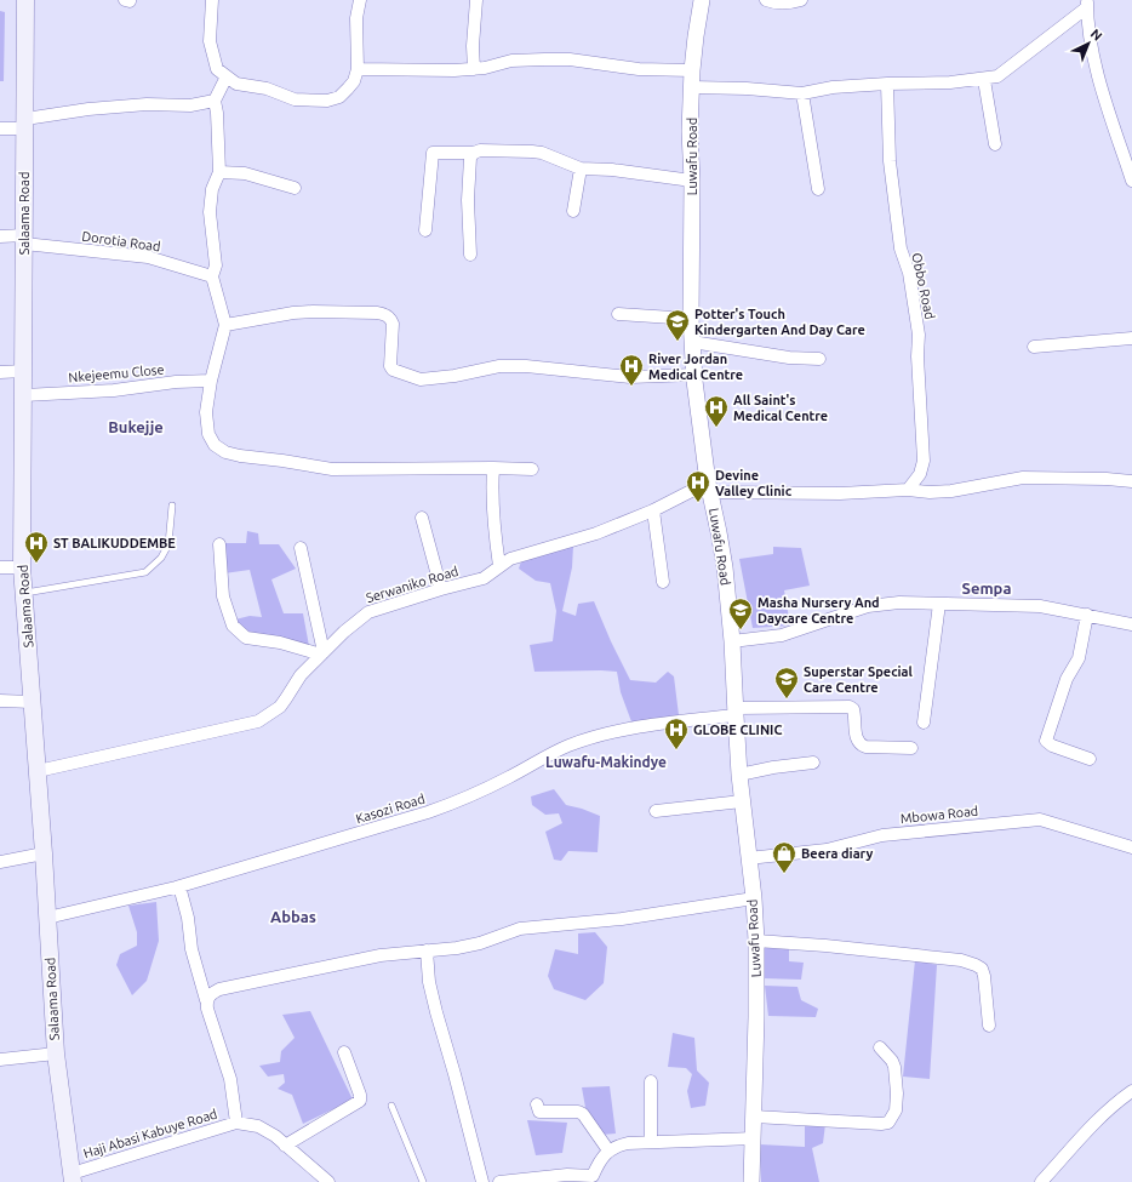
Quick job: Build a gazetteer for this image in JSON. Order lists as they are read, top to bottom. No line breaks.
{"streets":{"main road":["Salaama Road"],"street":["Luwafu Road","Dorotia Road","Obbo Road","Nkejeemu Close","Serwaniko Road","Kasozi Road","Mbowa Road","Haji Abasi Kabuye Road"]},"crossings":[["Luwafu Road","Serwaniko Road"],["Luwafu Road","Kasozi Road"],["Luwafu Road","Mbowa Road"],["Salaama Road","Dorotia Road"],["Salaama Road","Nkejeemu Close"],["Salaama Road","Serwaniko Road"],["Salaama Road","Kasozi Road"],["Salaama Road","Haji Abasi Kabuye Road"]],"districts":["Bukejje","Sempa","Luwafu-Makindye","Abbas"],"places":{"school or university":["Potter's Touch Kindergarten And Day Care","Masha Nursery And Daycare Centre","Superstar Special Care Centre"],"hospital":["River Jordan Medical Centre","All Saint's Medical Centre","Devine Valley Clinic","ST BALIKUDDEMBE","GLOBE CLINIC"],"shop":["Beera diary"]},"north":"top right"}
